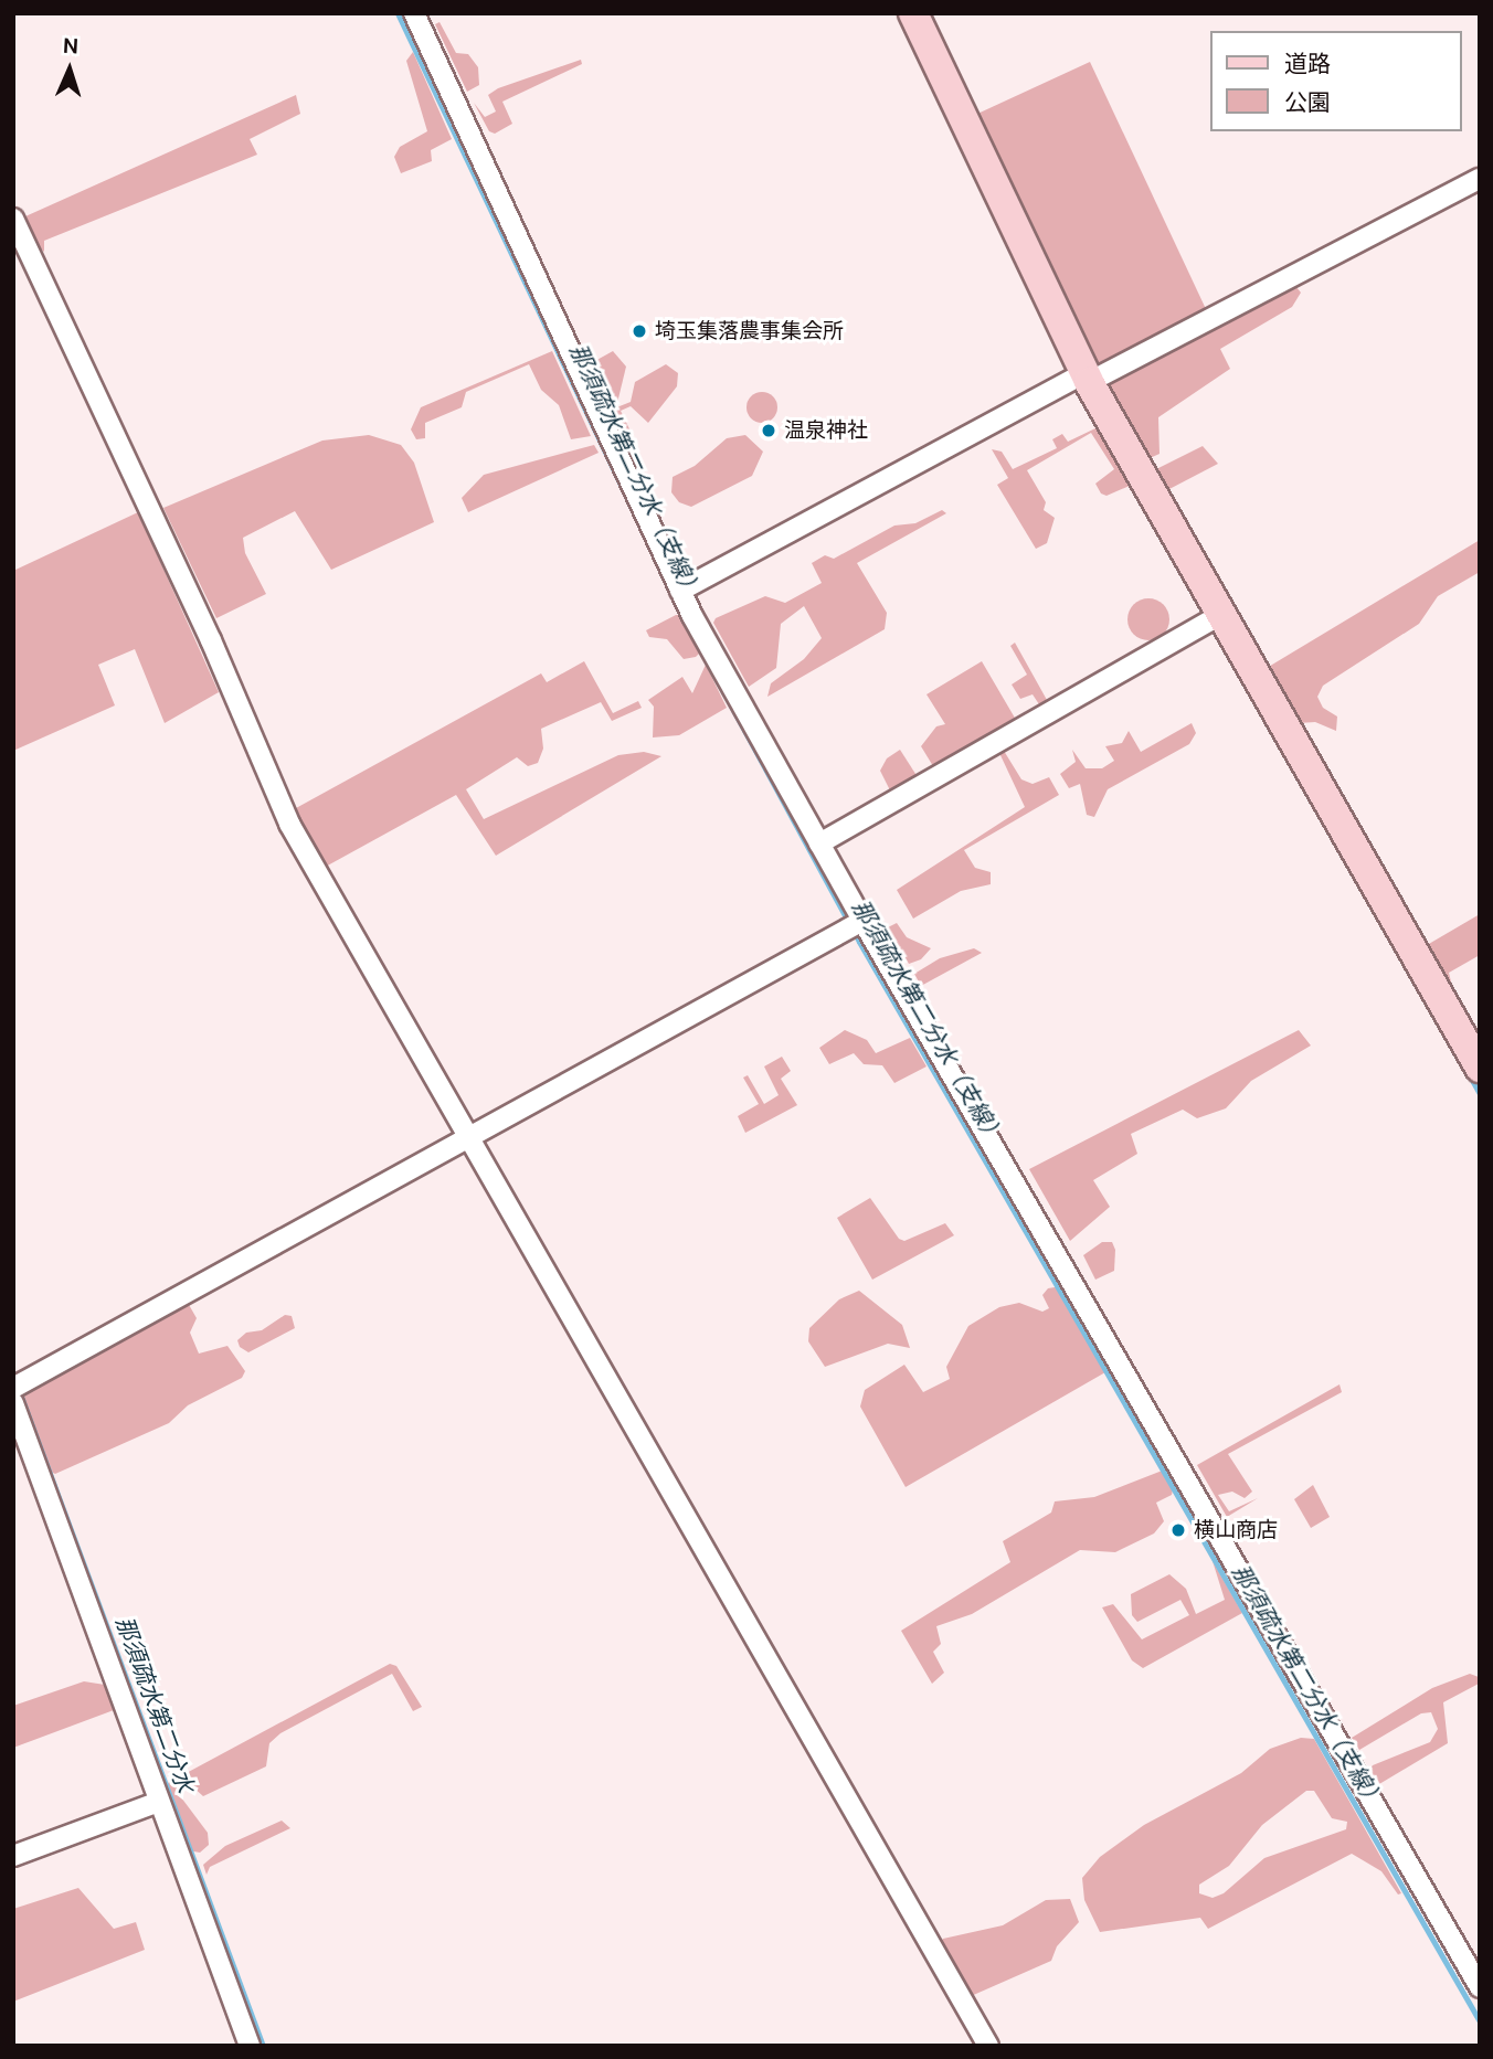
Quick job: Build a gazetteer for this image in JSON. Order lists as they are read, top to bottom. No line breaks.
{"water":["那須疏水第二分水（支線）","那須疏水第二分水"],"places":["埼玉集落農事集会所","温泉神社","横山商店"],"legend":["道路","公園"],"north":"top"}
